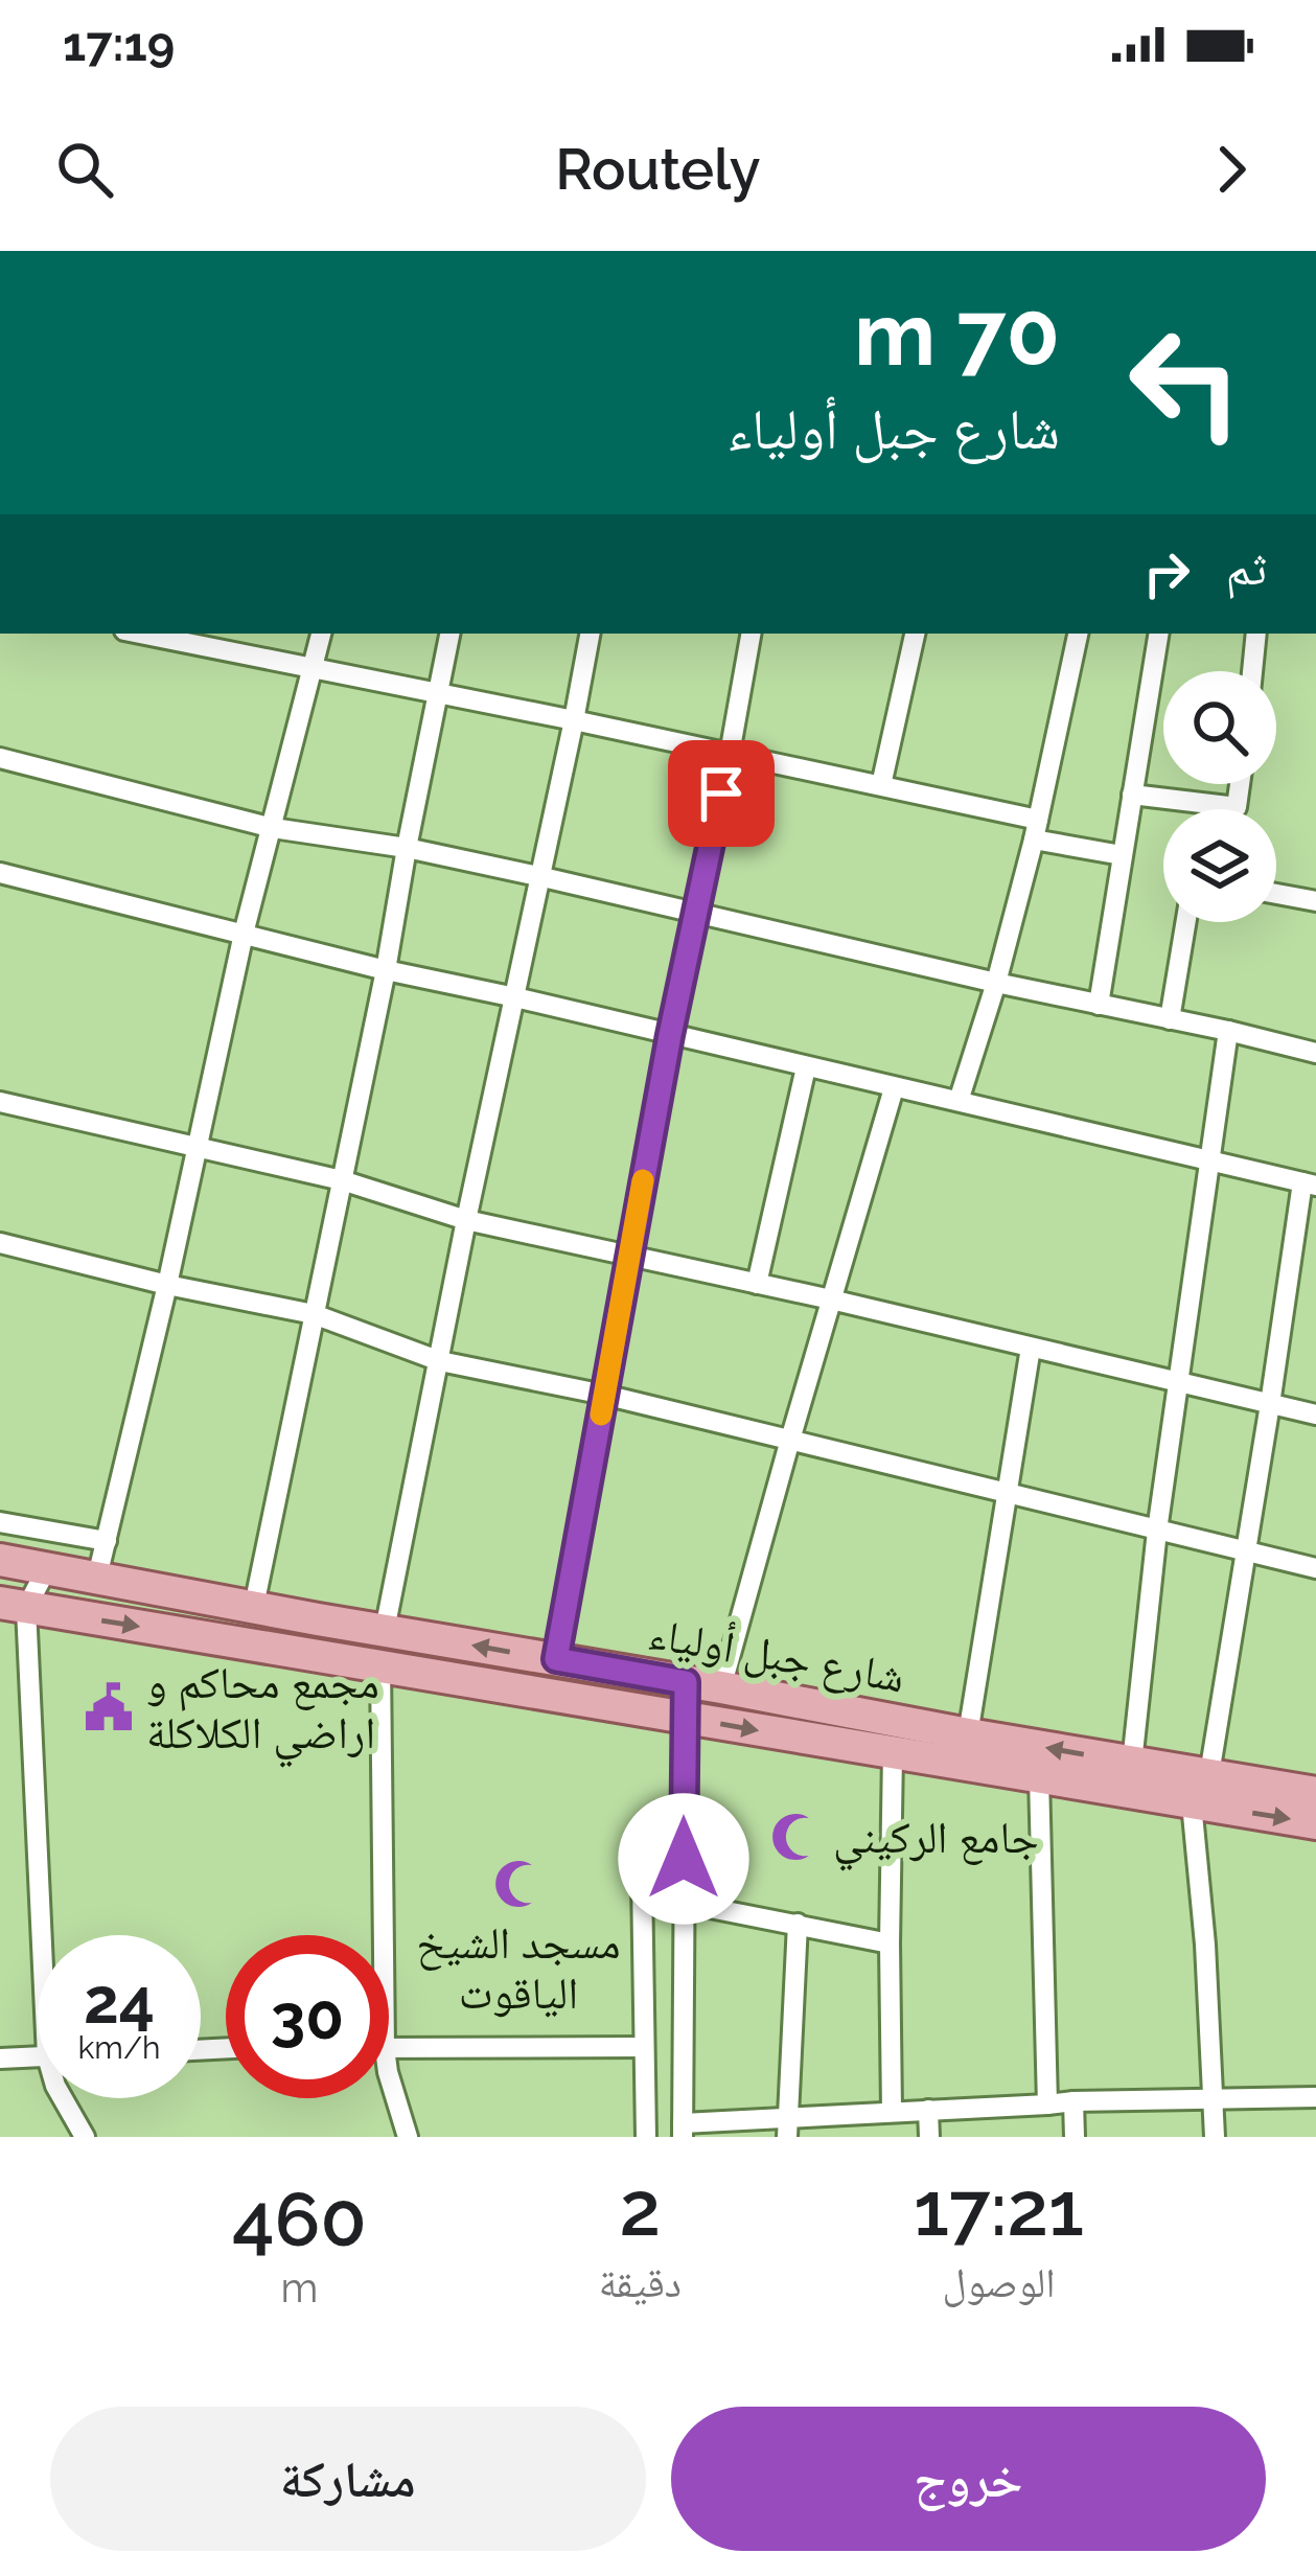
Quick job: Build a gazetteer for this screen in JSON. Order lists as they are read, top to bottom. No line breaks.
{"streets":{"main road":["شارع جبل أولياء"]},"places":{"public building":["مجمع محاكم و اراضي الكلاكلة"],"mosque":["جامع الركيني","مسجد الشيخ الياقوت"]},"page":{"status":"17:19","header":"Routely","turn":["70 m","شارع جبل أولياء"],"then":"ثم","speed":"24 km/h","limit":"30","eta":["17:21","الوصول","2","دقيقة","460","m"],"buttons":["خروج","مشاركة"]}}
